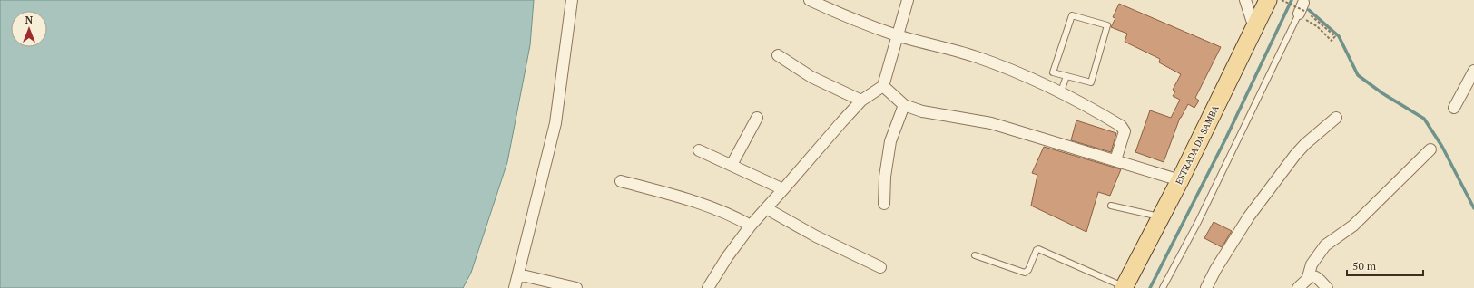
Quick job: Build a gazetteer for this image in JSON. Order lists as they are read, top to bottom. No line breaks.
{"streets":{"main road":["ESTRADA DA SAMBA"]},"scale_bar":"50 m","north":"top"}
